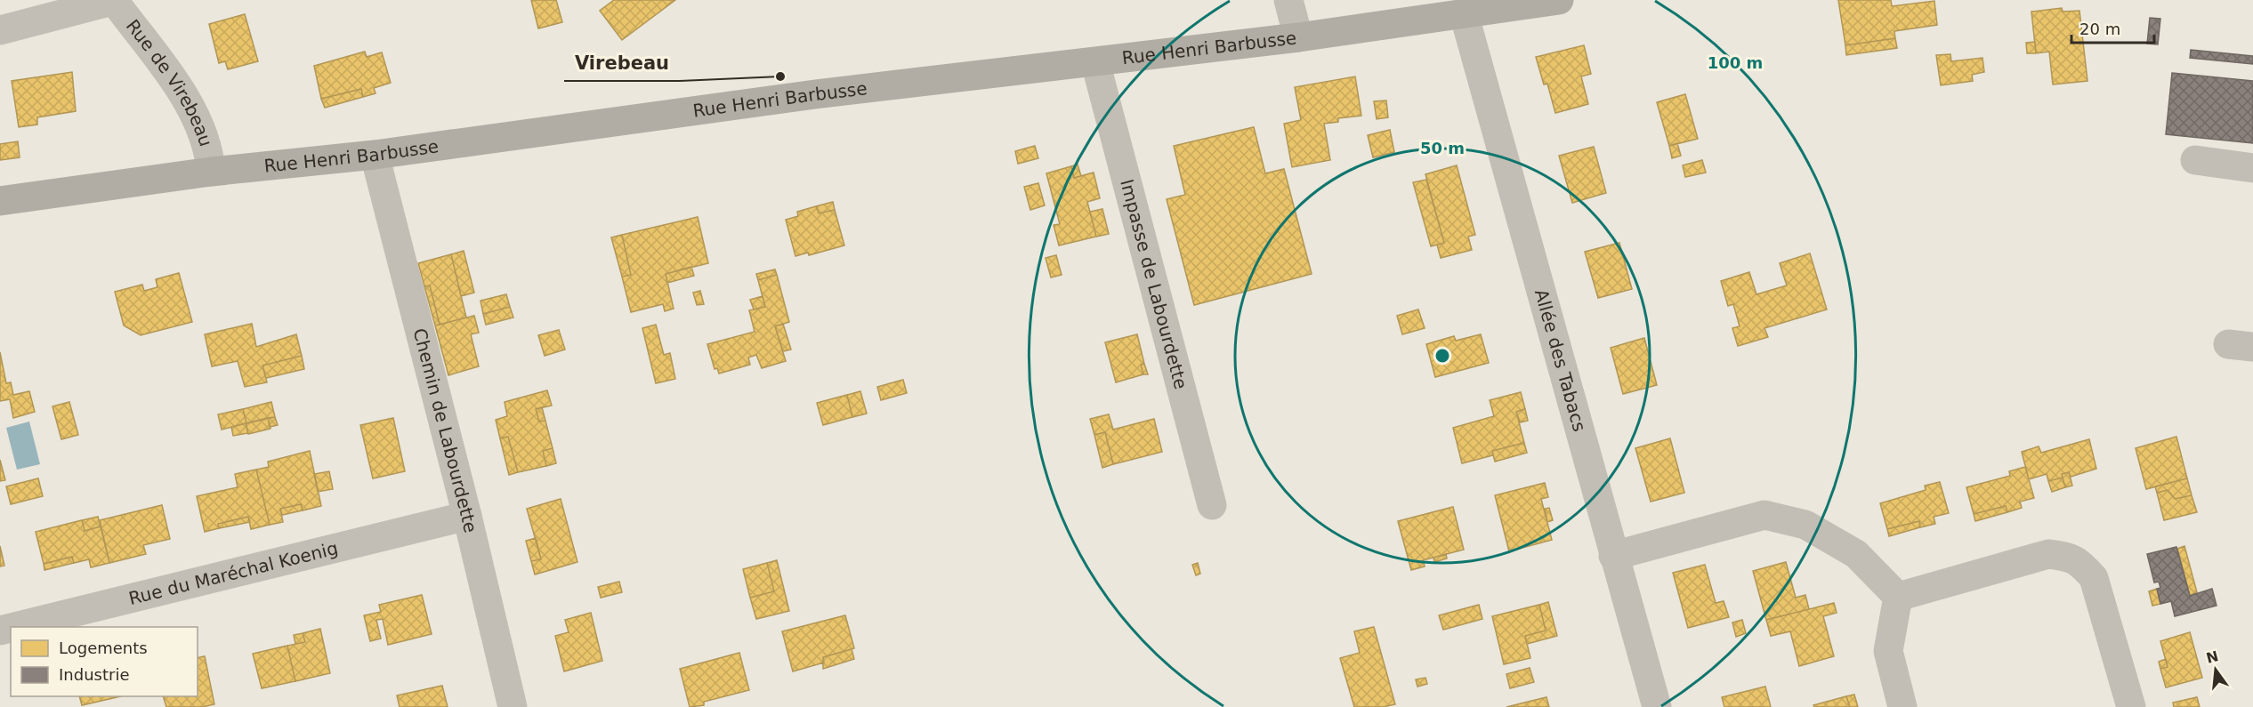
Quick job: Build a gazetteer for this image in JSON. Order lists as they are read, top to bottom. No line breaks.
{"streets":{"main road":["Rue Henri Barbusse"],"street":["Rue de Virebeau","Impasse de Labourdette","Allée des Tabacs","Chemin de Labourdette","Rue du Maréchal Koenig"]},"crossings":[["Rue Henri Barbusse","Rue de Virebeau"],["Rue Henri Barbusse","Impasse de Labourdette"],["Rue Henri Barbusse","Allée des Tabacs"],["Rue Henri Barbusse","Chemin de Labourdette"],["Chemin de Labourdette","Rue du Maréchal Koenig"]],"places":["Virebeau"],"legend":["Logements","Industrie"],"scale_bar":"20 m","north":"top","rings":["100 m","50 m"]}
